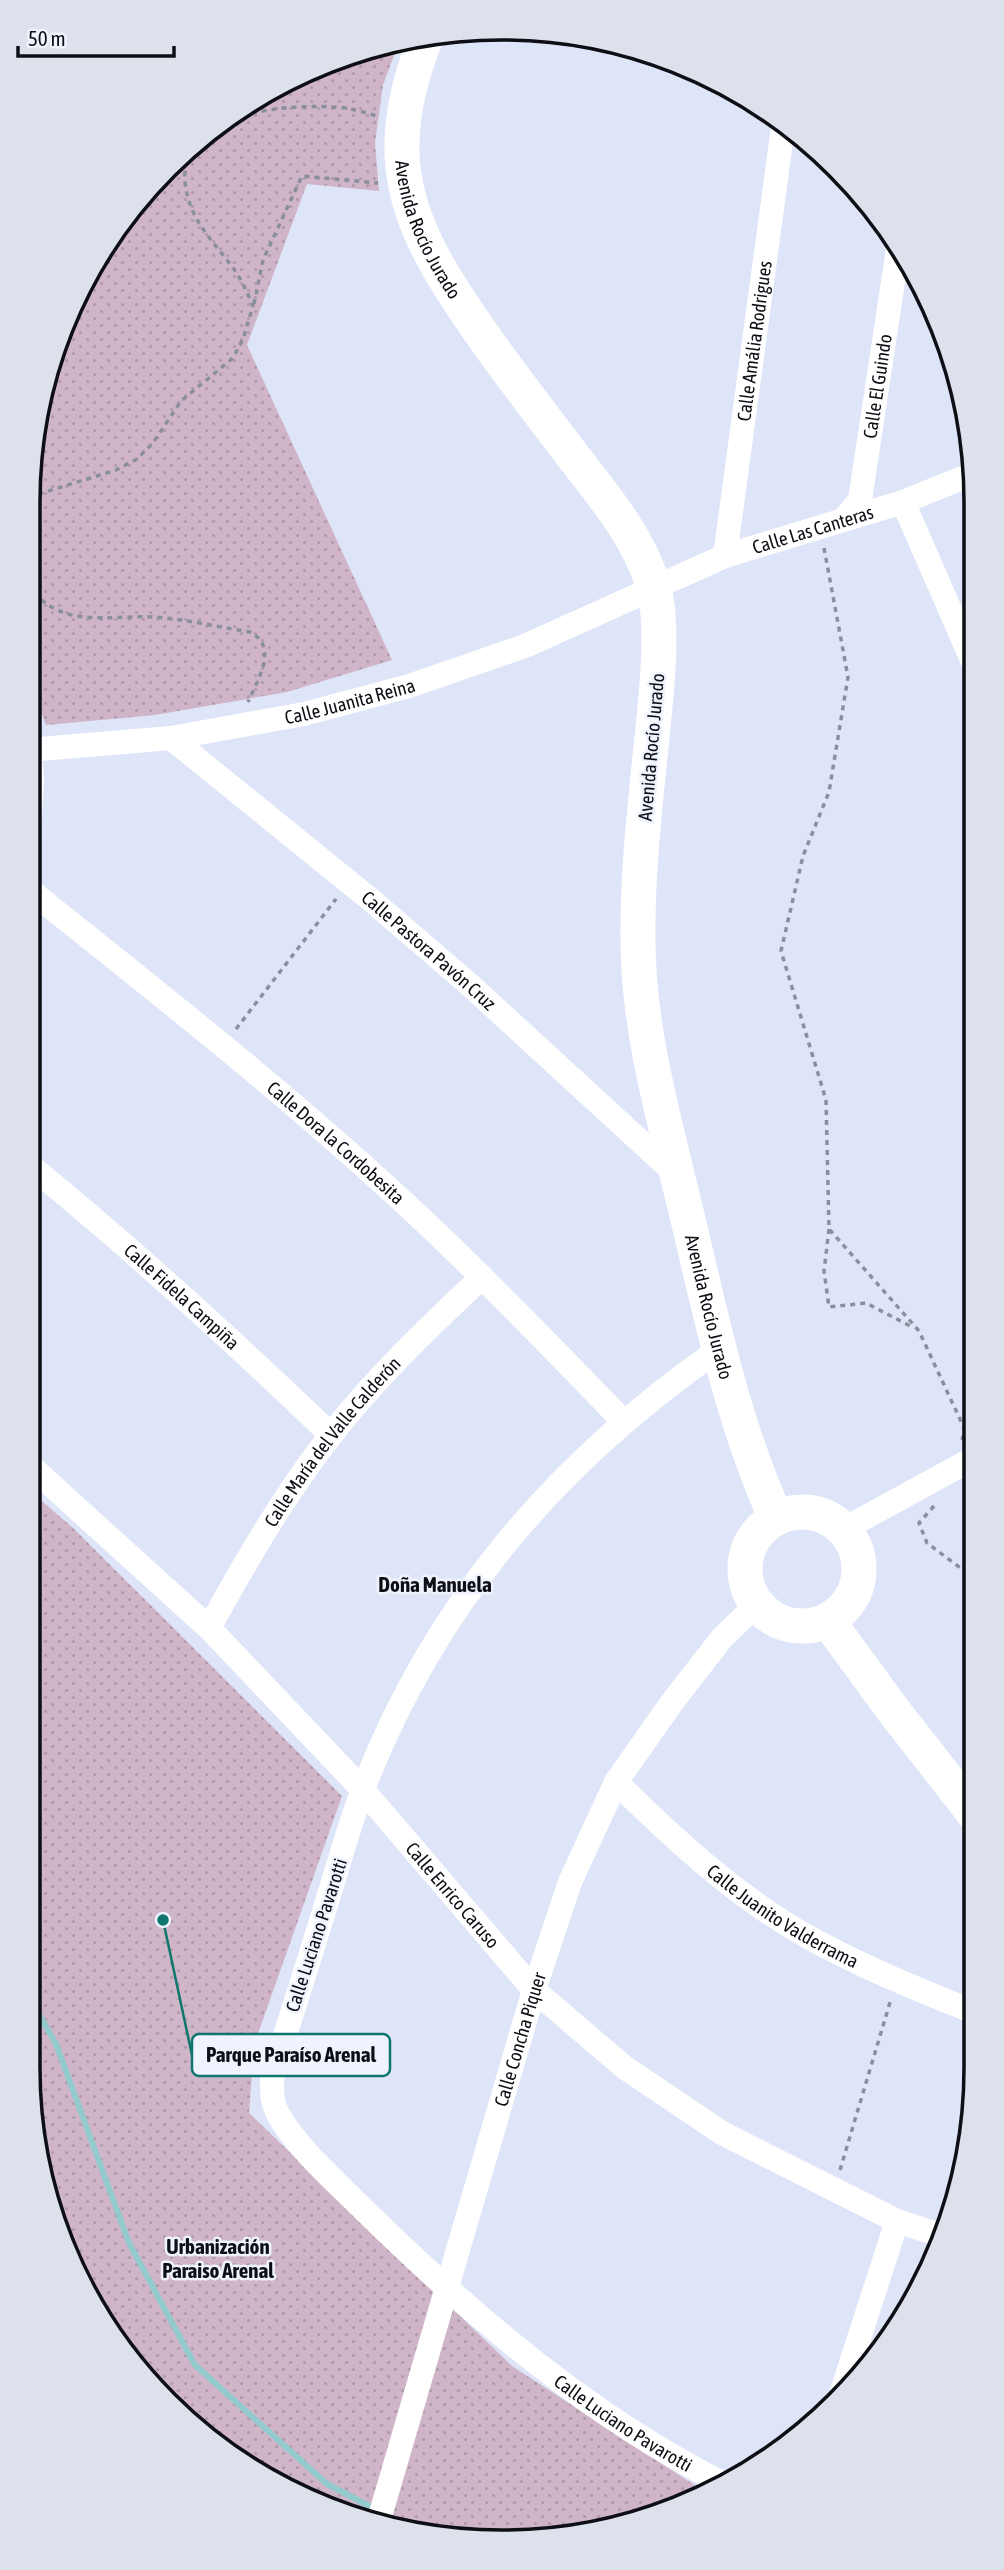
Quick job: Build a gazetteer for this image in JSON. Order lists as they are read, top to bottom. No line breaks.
{"streets":{"street":["Avenida Rocío Jurado","Calle Amália Rodrigues","Calle El Guindo","Calle Las Canteras","Calle Juanita Reina","Calle Pastora Pavón Cruz","Calle Dora la Cordobesita","Calle Fidela Campiña","Calle María del Valle Calderón","Calle Enrico Caruso","Calle Juanito Valderrama","Calle Luciano Pavarotti","Calle Concha Piquer"]},"crossings":[["Avenida Rocío Jurado","Calle Las Canteras"],["Avenida Rocío Jurado","Calle Juanita Reina"],["Avenida Rocío Jurado","Calle Pastora Pavón Cruz"],["Avenida Rocío Jurado","Calle Luciano Pavarotti"],["Avenida Rocío Jurado","Calle Concha Piquer"],["Calle Amália Rodrigues","Calle Las Canteras"],["Calle El Guindo","Calle Las Canteras"],["Calle Las Canteras","Calle Juanita Reina"],["Calle Juanita Reina","Calle Pastora Pavón Cruz"],["Calle Dora la Cordobesita","Calle María del Valle Calderón"],["Calle Dora la Cordobesita","Calle Luciano Pavarotti"],["Calle Fidela Campiña","Calle María del Valle Calderón"],["Calle María del Valle Calderón","Calle Enrico Caruso"],["Calle Enrico Caruso","Calle Luciano Pavarotti"],["Calle Enrico Caruso","Calle Concha Piquer"],["Calle Juanito Valderrama","Calle Concha Piquer"],["Calle Luciano Pavarotti","Calle Concha Piquer"]],"districts":["Doña Manuela","Urbanización Paraiso Arenal"],"places":["Parque Paraíso Arenal"],"scale_bar":"50 m"}
